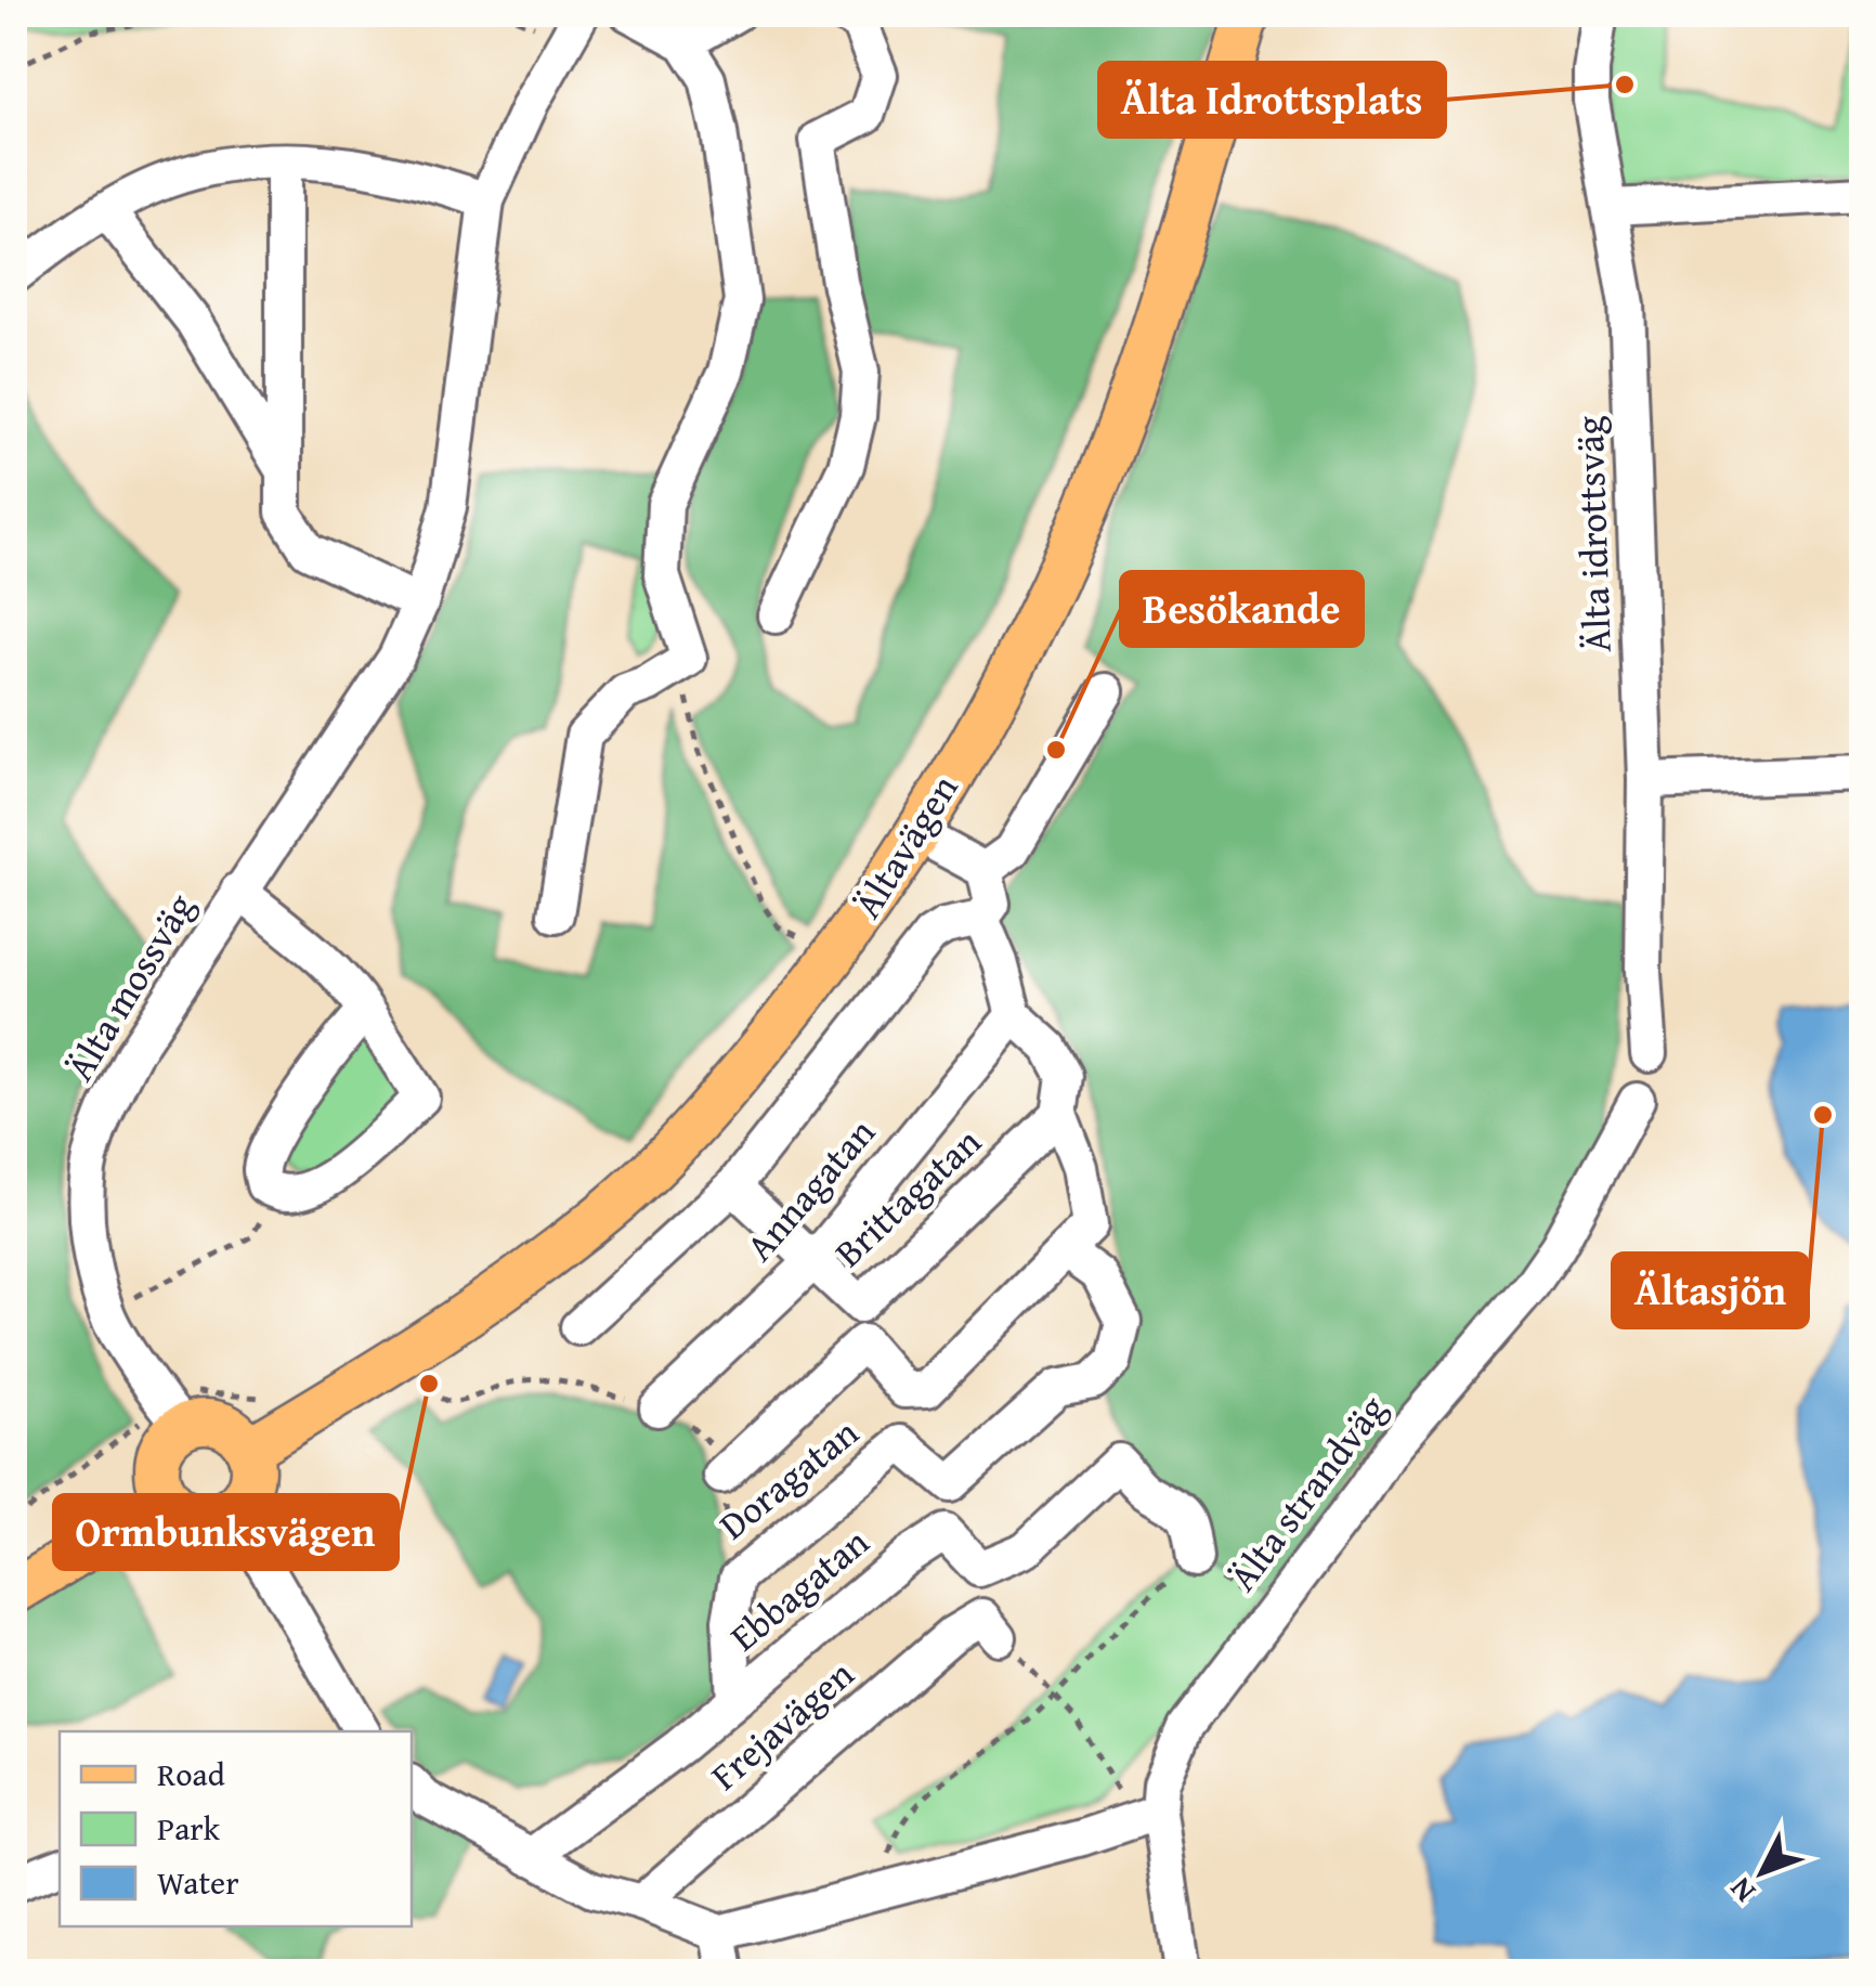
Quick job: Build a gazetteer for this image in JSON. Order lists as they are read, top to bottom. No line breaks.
{"streets":{"main road":["Ältavägen"],"street":["Älta idrottsväg","Älta mossväg","Annagatan","Brittagatan","Doragatan","Älta strandväg","Ebbagatan","Frejavägen"]},"crossings":[["Ältavägen","Älta mossväg"],["Annagatan","Brittagatan"],["Doragatan","Ebbagatan"]],"places":["Älta Idrottsplats","Besökande","Ältasjön","Ormbunksvägen"],"legend":["Road","Park","Water"],"north":"bottom left"}
